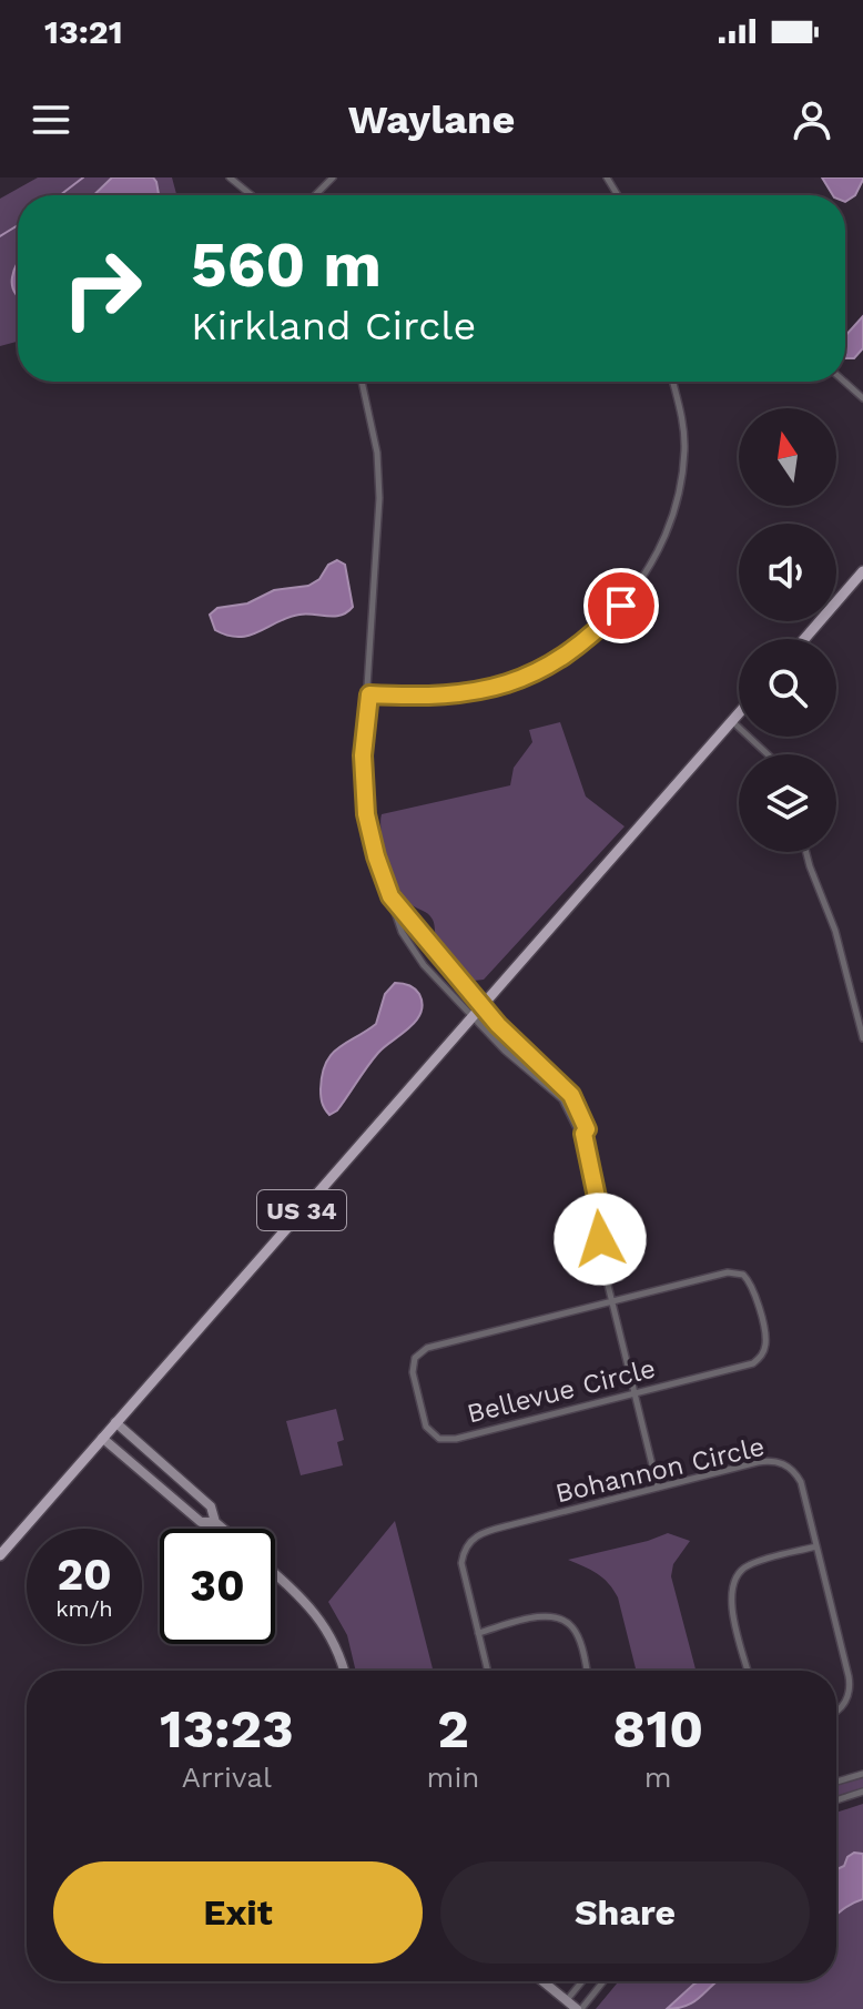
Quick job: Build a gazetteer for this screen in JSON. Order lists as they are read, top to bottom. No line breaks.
{"streets":{"main road":["US 34"],"street":["Bellevue Circle","Bohannon Circle"]},"north":"top","page":{"status":"13:21","header":"Waylane","turn":["560 m","Kirkland Circle"],"speed":"20 km/h","limit":"30","eta":["13:23","Arrival","2","min","810","m"],"buttons":["Exit","Share"]}}
